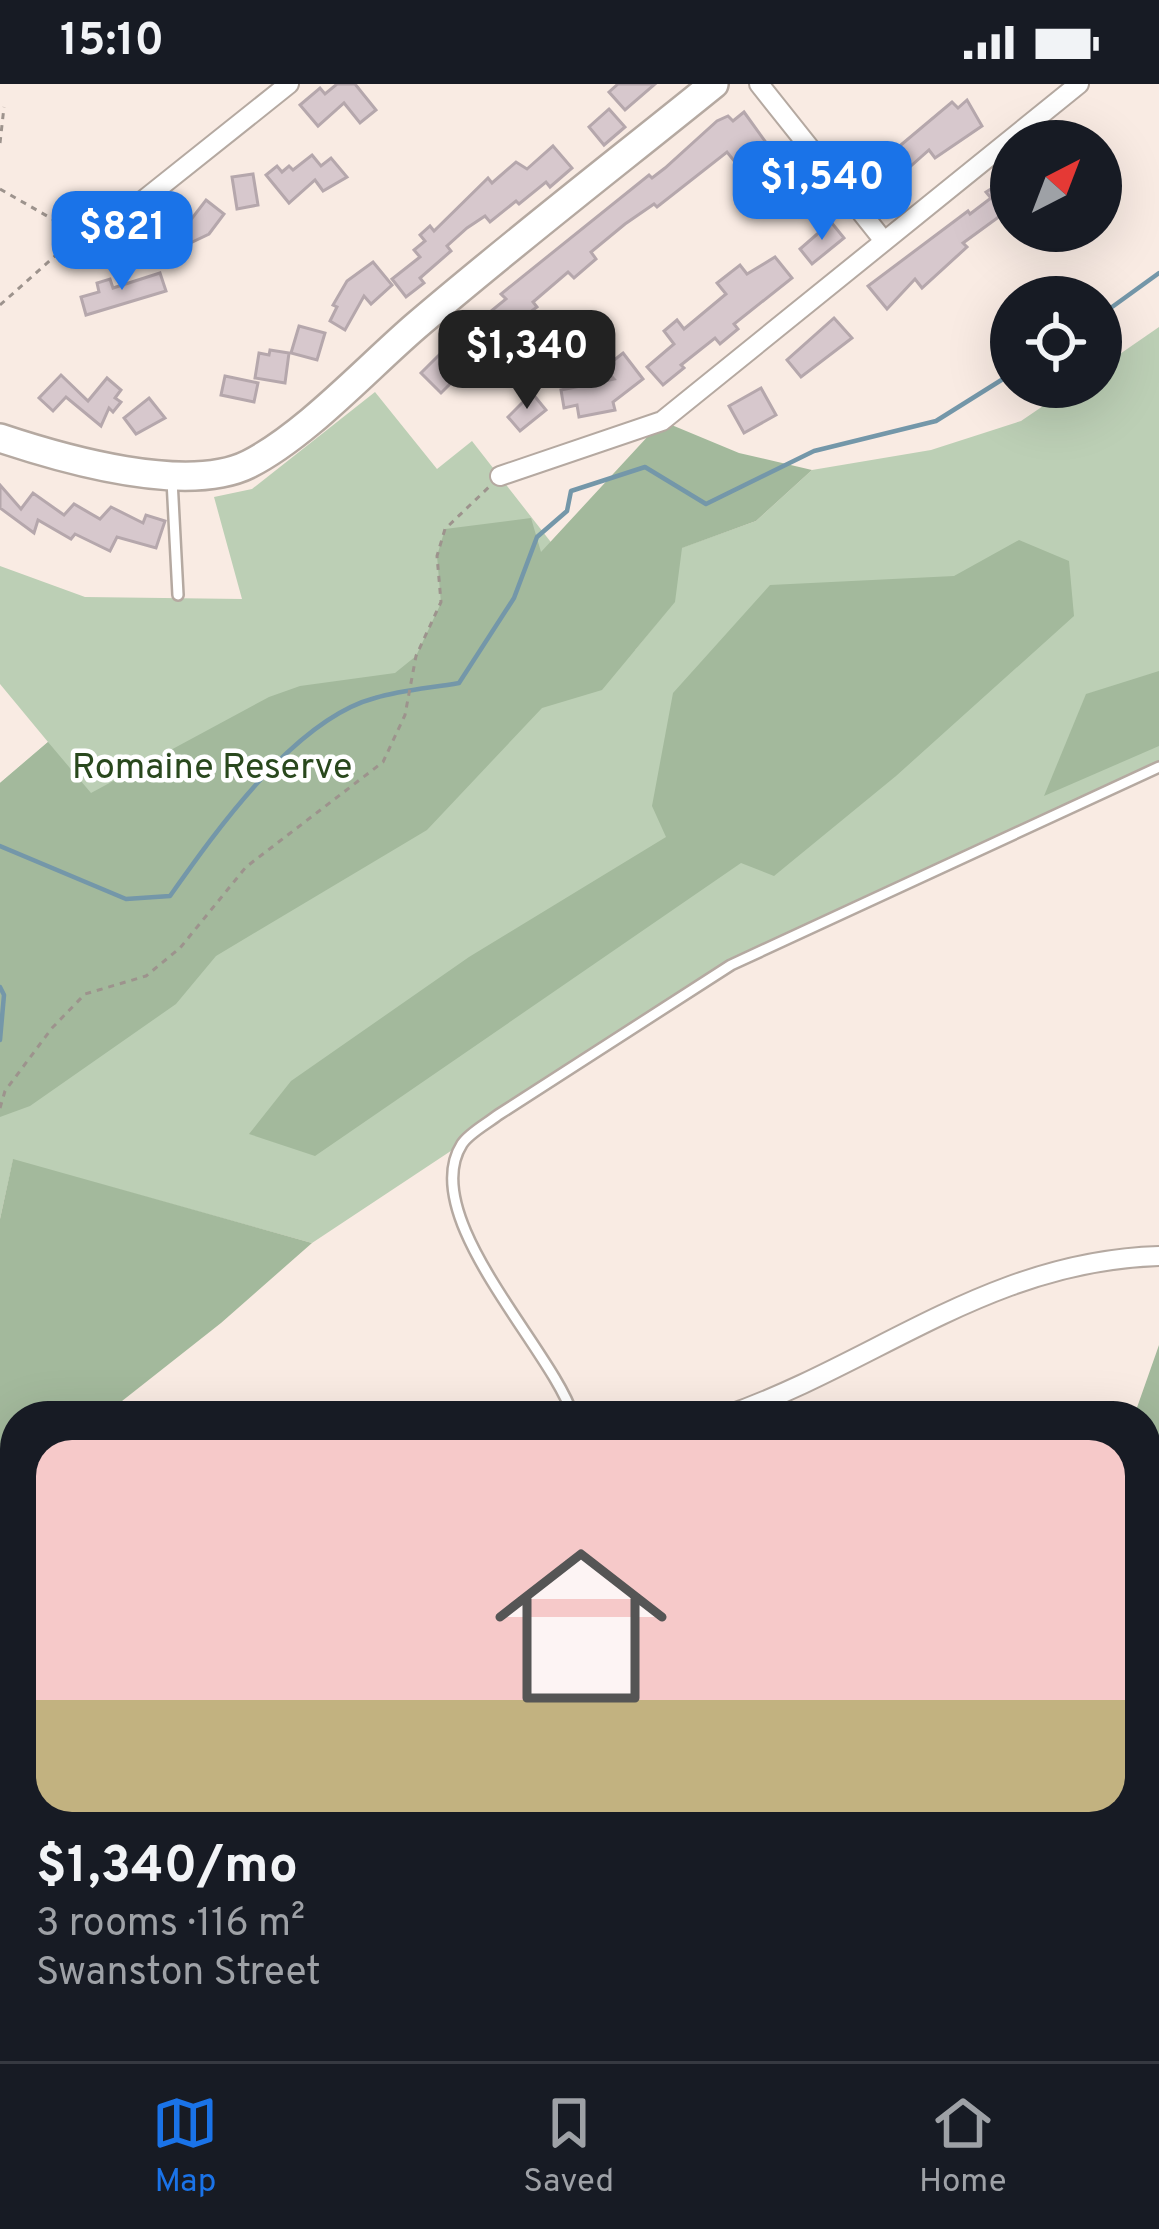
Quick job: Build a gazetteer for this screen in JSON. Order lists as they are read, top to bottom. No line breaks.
{"parks":["Romaine Reserve"],"north":"top right","page":{"status":"15:10","price":["$1,540","$821","$1,340"],"list":[{"name":"$1,340/mo","note":"3 rooms · 116 m² · Swanston Street"}],"tabs":["Map","Saved","Home"]}}
